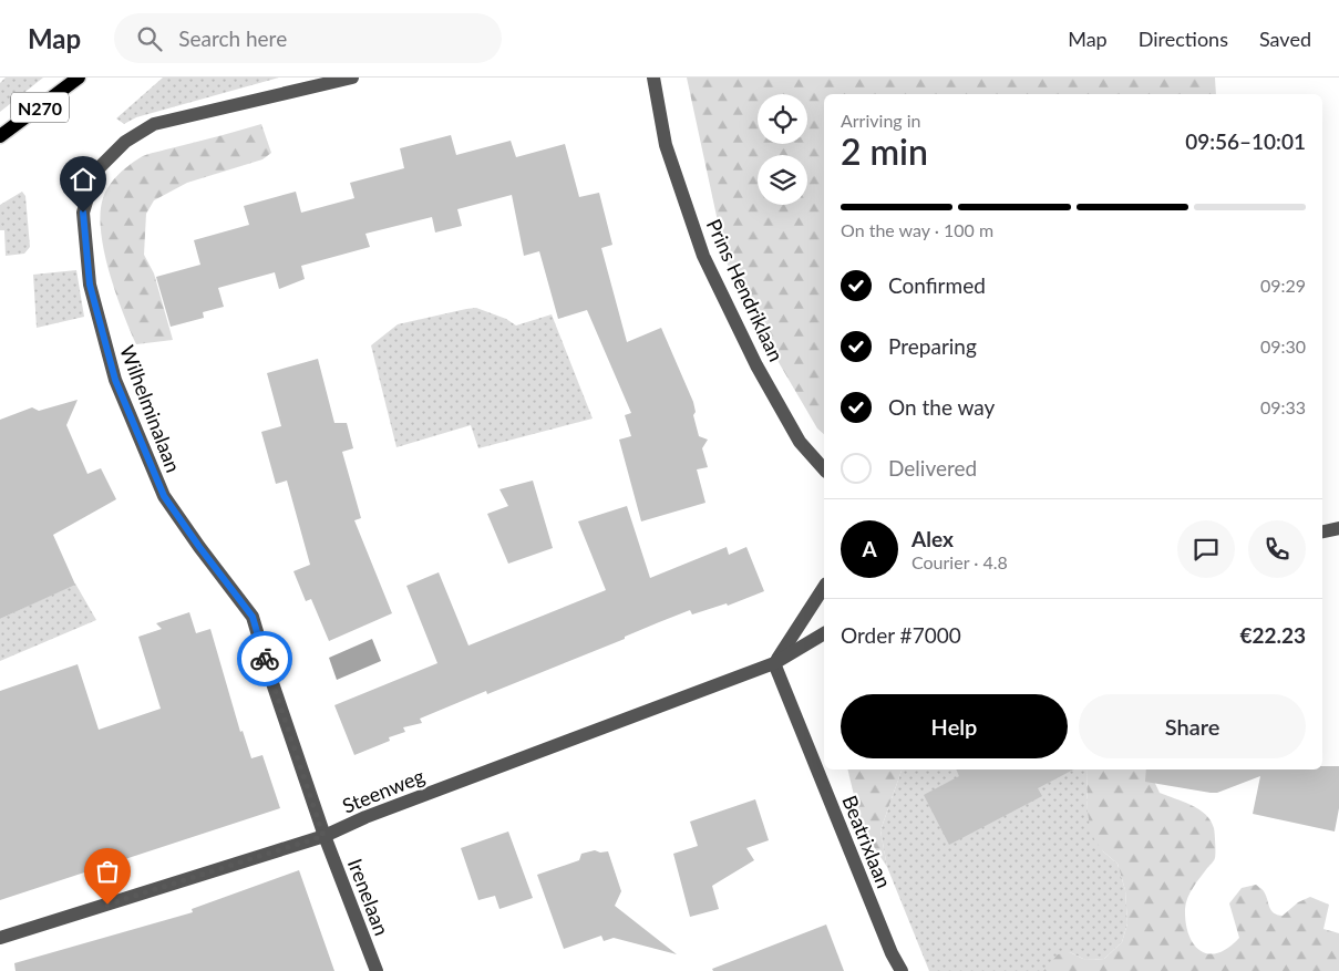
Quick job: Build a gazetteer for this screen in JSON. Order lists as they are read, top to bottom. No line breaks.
{"streets":{"main road":["N270"],"street":["Prins Hendriklaan","Wilhelminalaan","Steenweg","Beatrixlaan","Irenelaan"]},"crossings":[["Wilhelminalaan","Steenweg"],["Wilhelminalaan","Irenelaan"],["Steenweg","Beatrixlaan"],["Steenweg","Irenelaan"]],"page":{"header":"Map","search":"Search here","nav":["Map","Directions","Saved"],"heading":["2 min","Arriving in","09:56–10:01"],"panel":["Alex","Courier · 4.8","Order #7000","€22.23"],"bar":"On the way · 100 m","list":[["Confirmed","09:29"],["Preparing","09:30"],["On the way","09:33"],"Delivered"],"round":"A","buttons":["Help","Share"]}}
